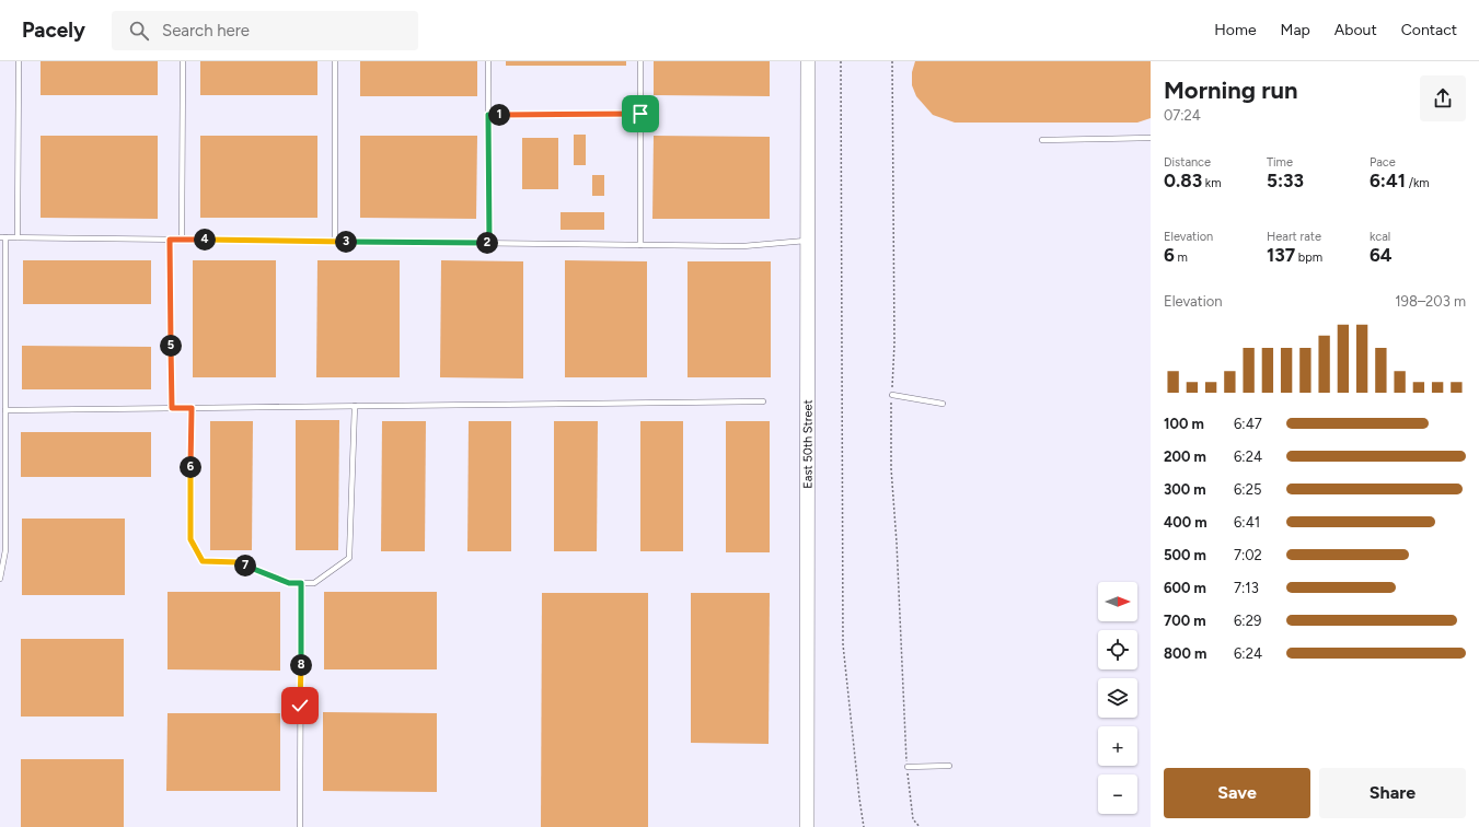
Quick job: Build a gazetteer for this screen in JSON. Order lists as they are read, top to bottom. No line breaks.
{"streets":{"main road":["East 50th Street"]},"north":"right","page":{"header":"Pacely","search":"Search here","nav":["Home","Map","About","Contact"],"heading":["Morning run","07:24"],"pins":["1","4","3","2","5","6","7","8"],"stats":[["Distance","0.83 km"],["Time","5:33"],["Pace","6:41 /km"],["Elevation","6 m"],["Heart rate","137 bpm"],["kcal","64"]],"chart":["Elevation","198–203 m"],"list":[{"name":"100 m","note":"6:47"},{"name":"200 m","note":"6:24"},{"name":"300 m","note":"6:25"},{"name":"400 m","note":"6:41"},{"name":"500 m","note":"7:02"},{"name":"600 m","note":"7:13"},{"name":"700 m","note":"6:29"},{"name":"800 m","note":"6:24"}],"map_buttons":["+","−"],"buttons":["Save","Share"]}}
